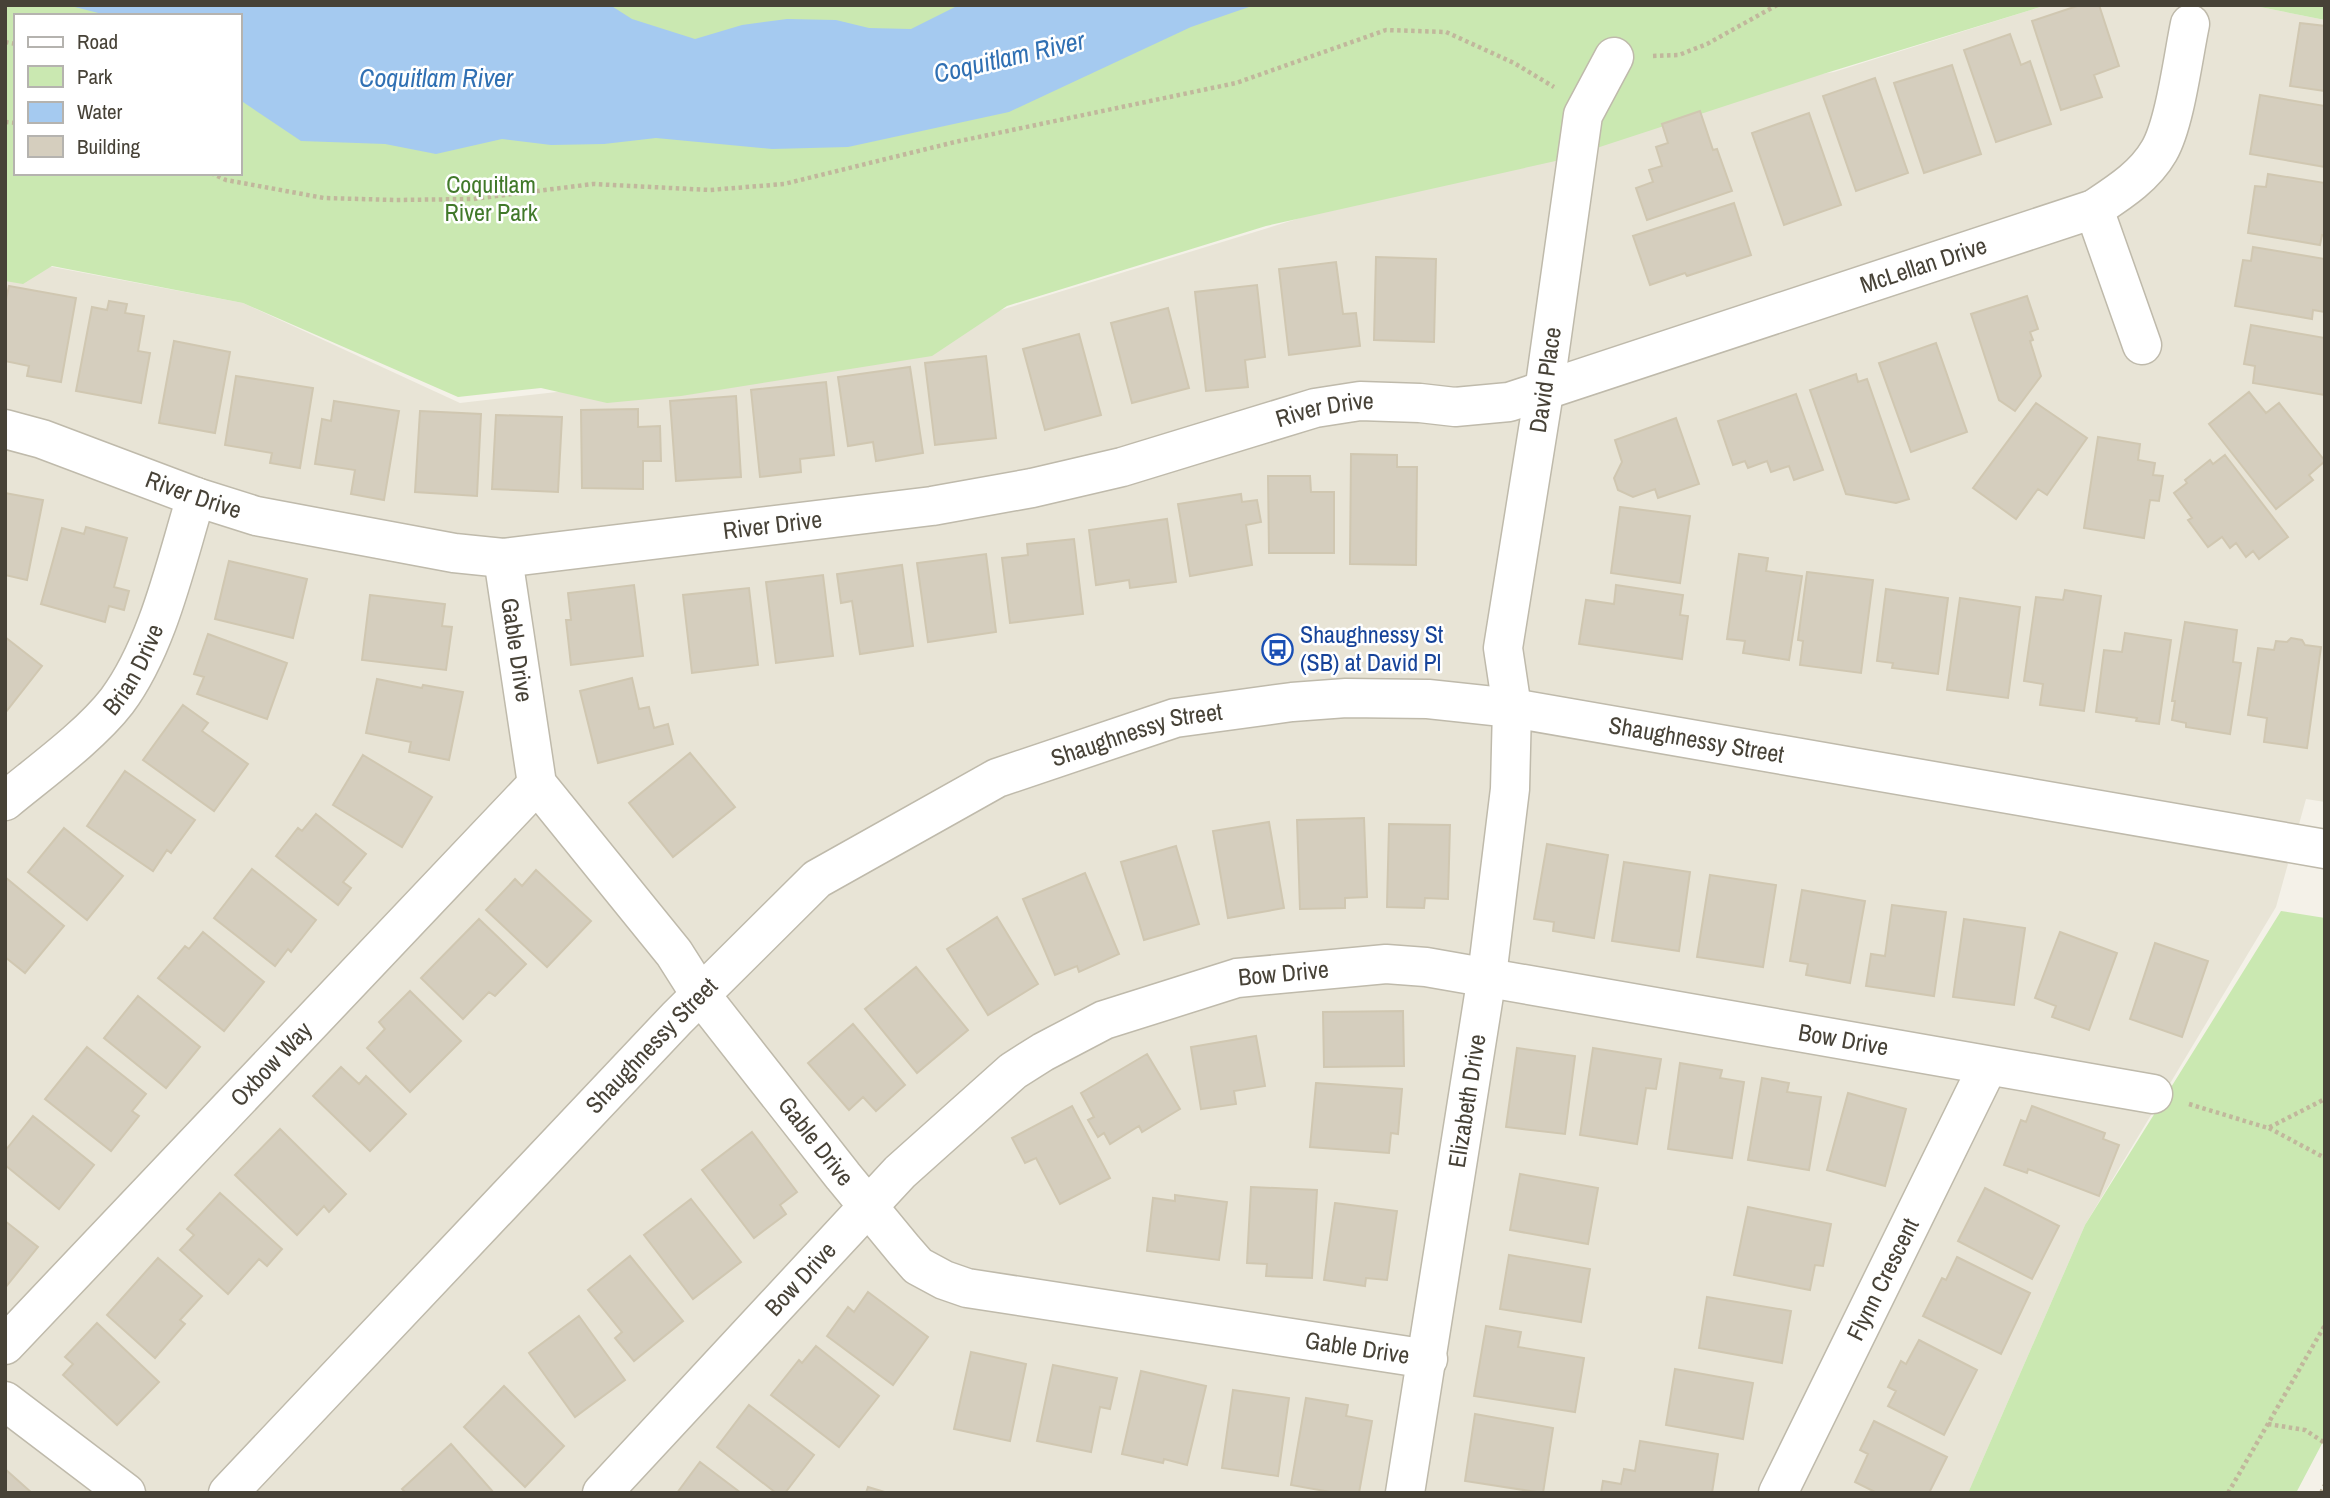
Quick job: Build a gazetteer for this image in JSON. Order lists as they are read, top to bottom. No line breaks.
{"streets":{"street":["McLellan Drive","David Place","River Drive","Gable Drive","Brian Drive","Shaughnessy Street","Bow Drive","Oxbow Way","Elizabeth Drive","Flynn Crescent"]},"crossings":[["McLellan Drive","David Place"],["McLellan Drive","River Drive"],["David Place","River Drive"],["David Place","Shaughnessy Street"],["David Place","Elizabeth Drive"],["River Drive","Gable Drive"],["River Drive","Brian Drive"],["Gable Drive","Shaughnessy Street"],["Gable Drive","Bow Drive"],["Gable Drive","Oxbow Way"],["Gable Drive","Elizabeth Drive"],["Shaughnessy Street","Elizabeth Drive"],["Bow Drive","Elizabeth Drive"],["Bow Drive","Flynn Crescent"]],"water":["Coquitlam River"],"parks":["Coquitlam River Park"],"places":{"bus stop":["Shaughnessy St (SB) at David Pl"]},"legend":["Road","Park","Water","Building"]}
